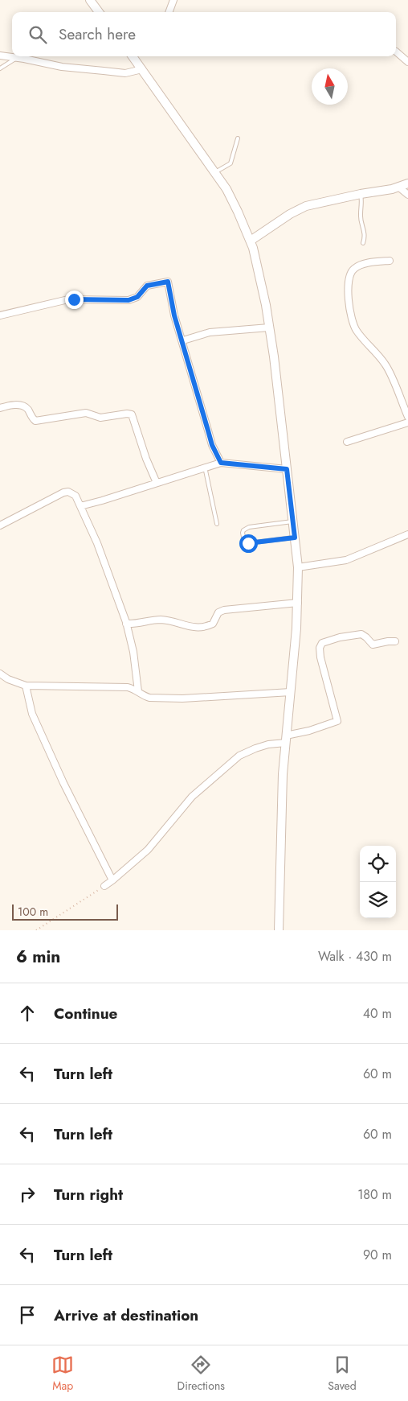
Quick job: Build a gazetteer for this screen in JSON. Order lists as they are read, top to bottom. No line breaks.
{"scale_bar":"100 m","north":"top","page":{"search":"Search here","scale":"100 m","heading":["6 min","Walk · 430 m"],"list":[["Continue","40 m"],["Turn left","60 m"],["Turn left","60 m"],["Turn right","180 m"],["Turn left","90 m"],"Arrive at destination"],"nav":["Map","Directions","Saved"]}}
